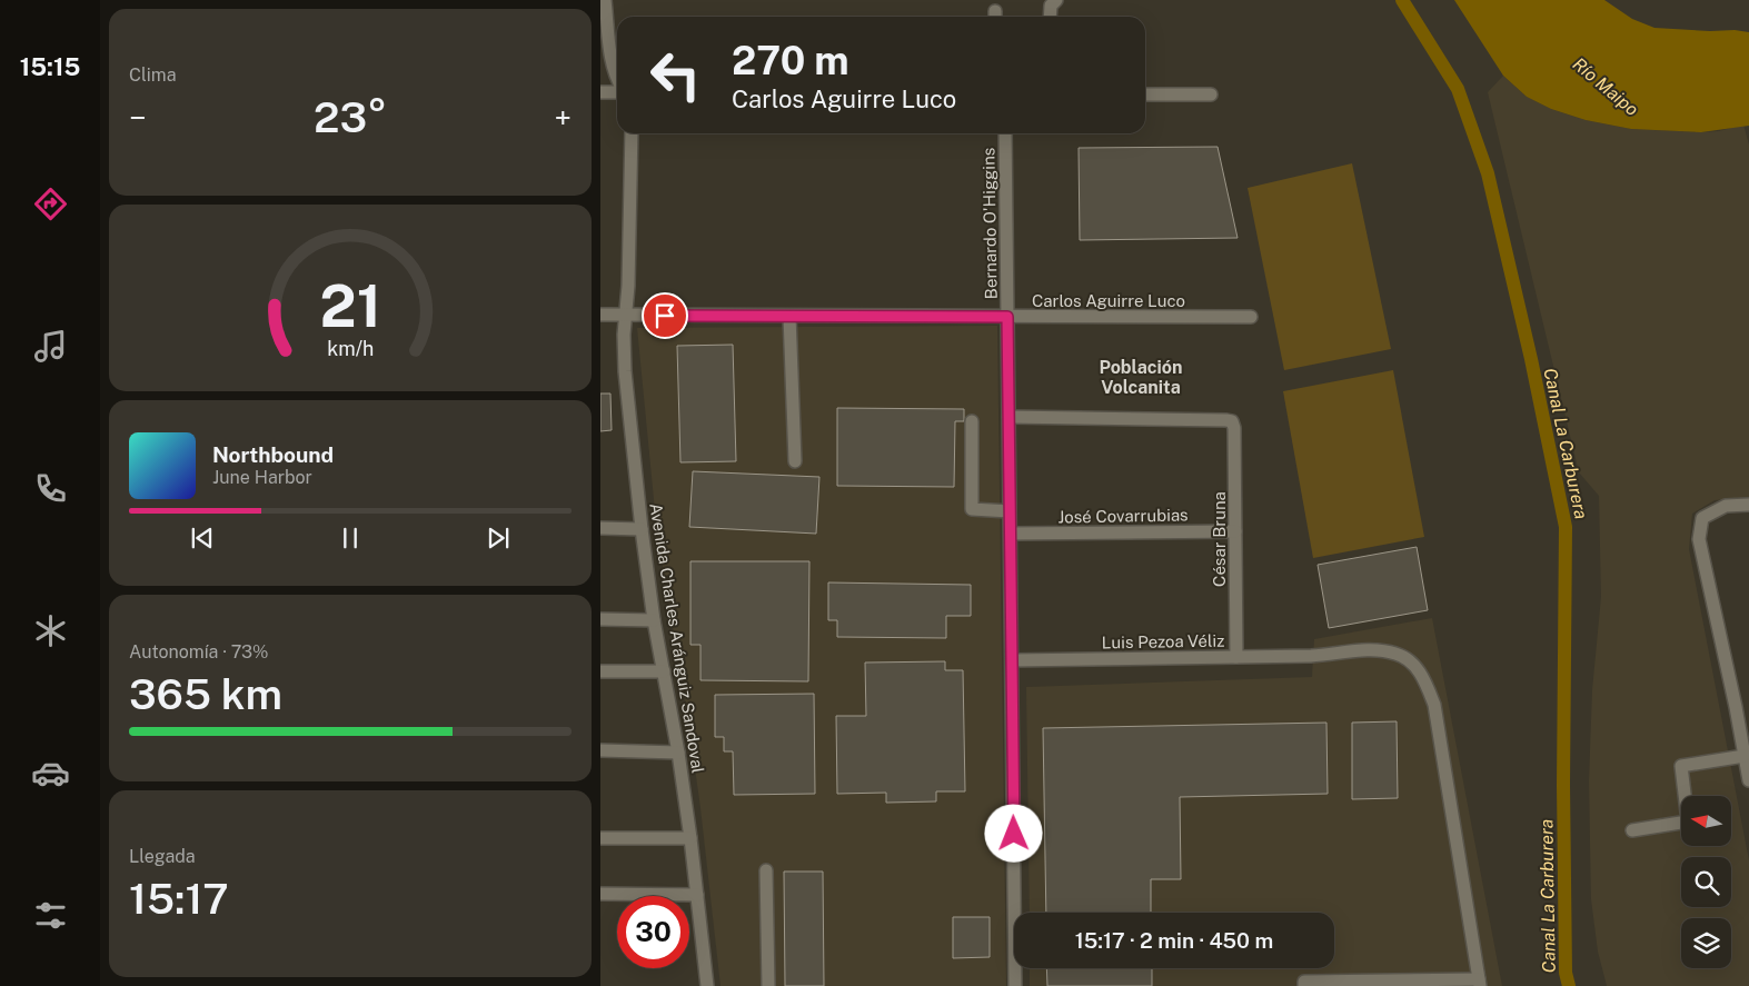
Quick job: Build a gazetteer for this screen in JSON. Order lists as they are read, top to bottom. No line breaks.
{"streets":{"street":["Bernardo O'Higgins","Carlos Aguirre Luco","José Covarrubias","César Bruna","Avenida Charles Aránguiz Sandoval","Luis Pezoa Véliz"]},"crossings":[["Bernardo O'Higgins","Carlos Aguirre Luco"],["Bernardo O'Higgins","José Covarrubias"],["Bernardo O'Higgins","César Bruna"],["Bernardo O'Higgins","Luis Pezoa Véliz"],["Carlos Aguirre Luco","Avenida Charles Aránguiz Sandoval"],["José Covarrubias","César Bruna"],["César Bruna","Luis Pezoa Véliz"]],"districts":["Población Volcanita"],"water":["Río Maipo","Canal La Carburera"],"north":"left","page":{"tabs":"15:15","tile":["Clima",["Autonomía · 73%","365 km"],["Llegada","15:17"]],"turn":["270 m","Carlos Aguirre Luco"],"heat":["−","23°","+"],"song":["Northbound","June Harbor"],"limit":"30","trip":"15:17 · 2 min · 450 m","gauge":["21","km/h"]}}
